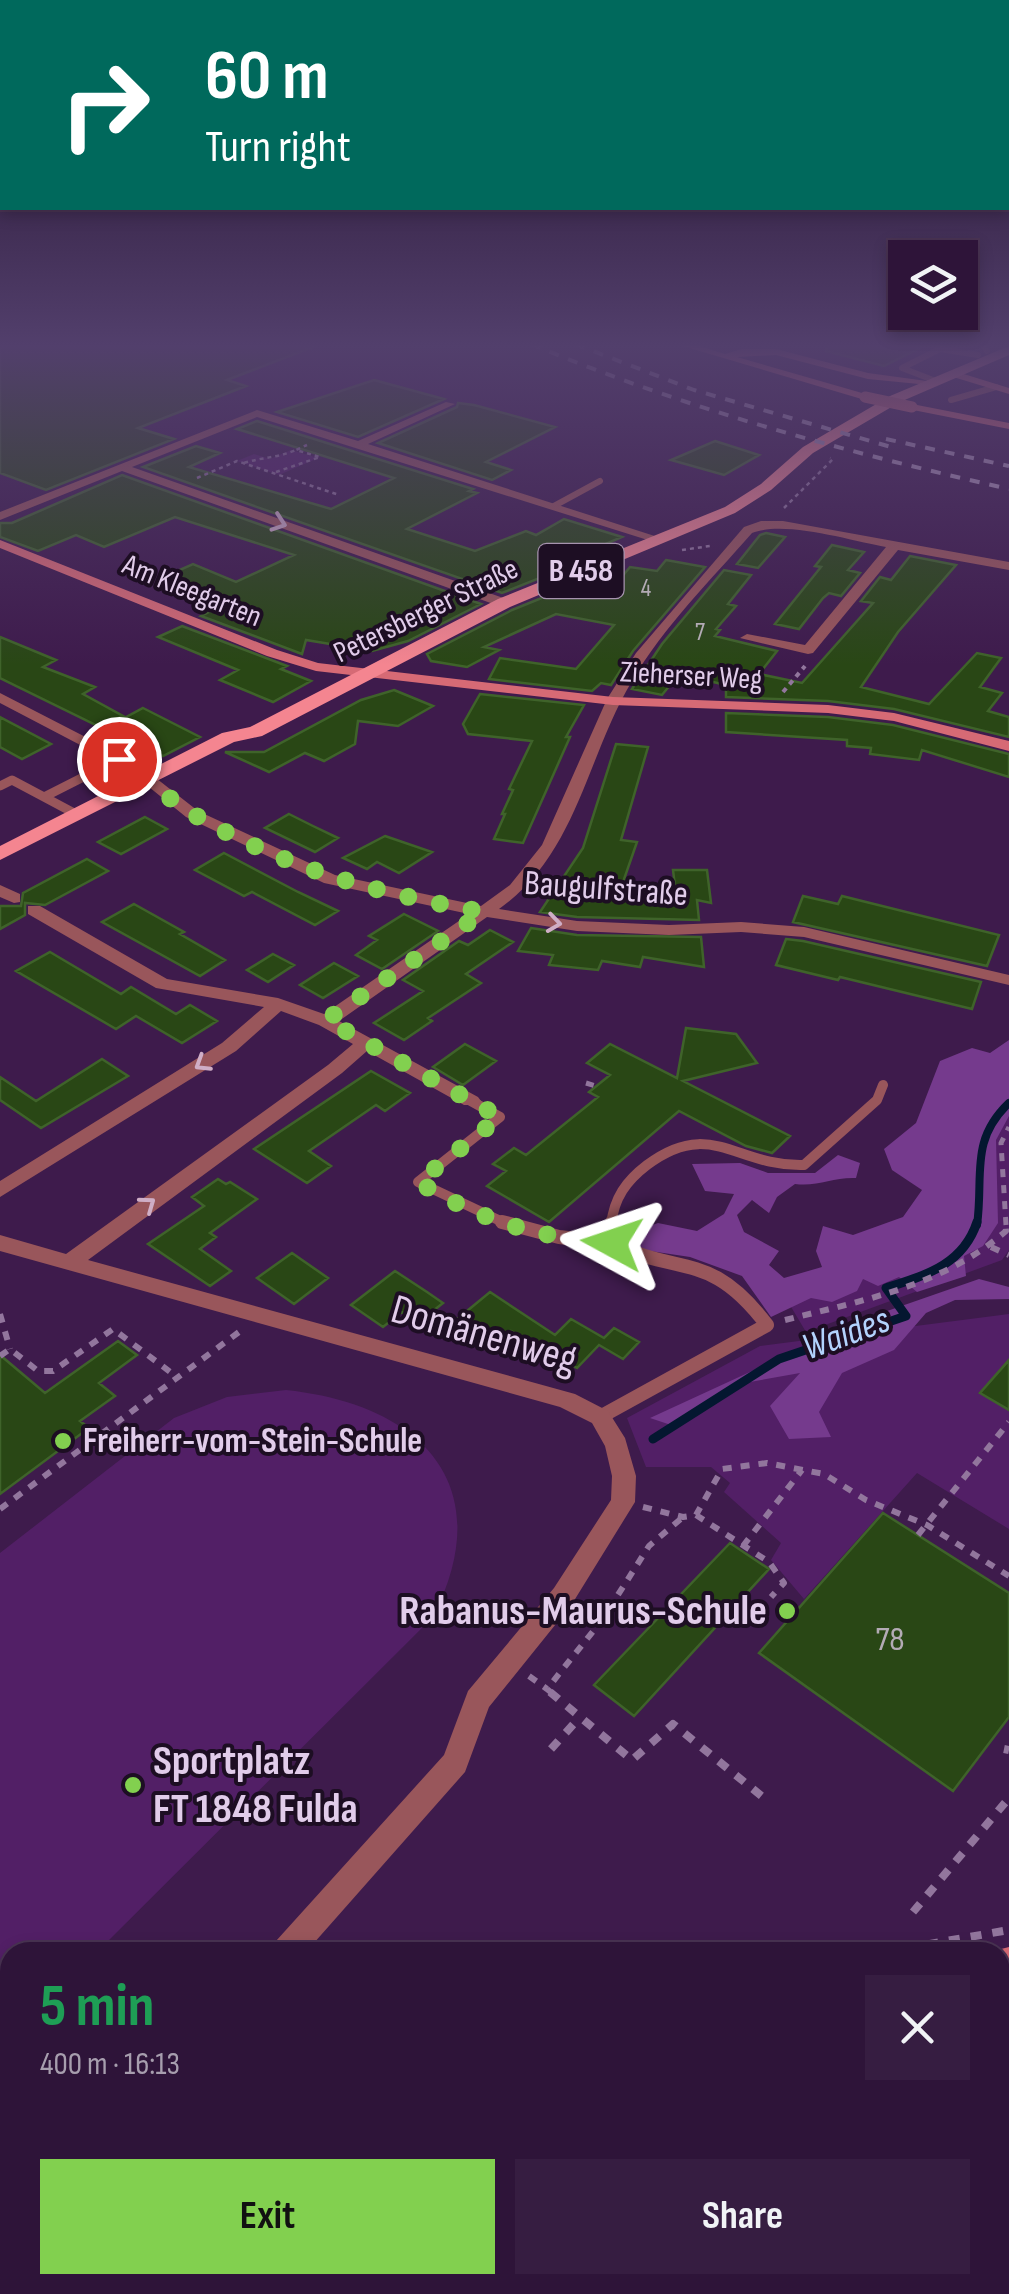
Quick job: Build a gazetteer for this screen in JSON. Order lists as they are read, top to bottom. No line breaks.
{"streets":{"main road":["B 458","Petersberger Straße"],"street":["Am Kleegarten","Zieherser Weg","Baugulfstraße","Domänenweg"]},"crossings":[["Am Kleegarten","Petersberger Straße"],["Am Kleegarten","Zieherser Weg"],["Petersberger Straße","Zieherser Weg"],["Petersberger Straße","Baugulfstraße"]],"one_way":["Baugulfstraße"],"water":["Waides"],"places":["Freiherr-vom-Stein-Schule","Rabanus-Maurus-Schule","Sportplatz FT 1848 Fulda"],"house_numbers":["4","7","78"],"page":{"turn":["60 m","Turn right"],"heading":["5 min","400 m · 16:13"],"buttons":["Exit","Share"]}}
